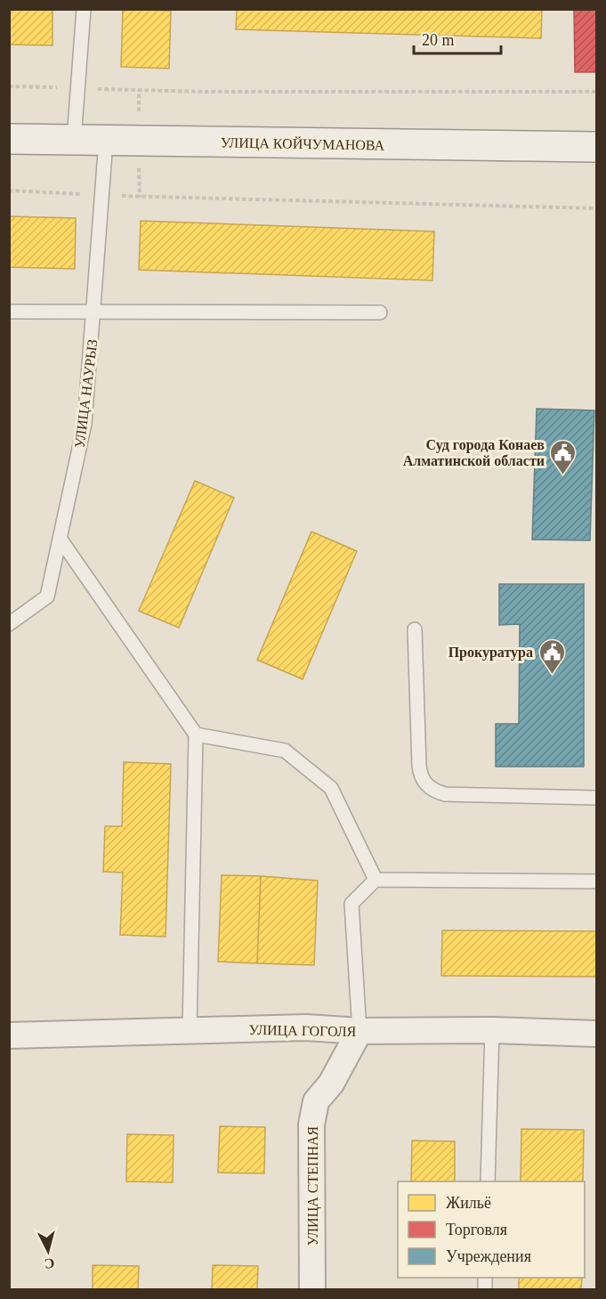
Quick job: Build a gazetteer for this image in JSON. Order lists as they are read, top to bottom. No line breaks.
{"streets":{"street":["УЛИЦА КОЙЧУМАНОВА","УЛИЦА ГОГОЛЯ","УЛИЦА СТЕПНАЯ"],"lane":["УЛИЦА НАУРЫЗ"]},"crossings":[["УЛИЦА КОЙЧУМАНОВА","УЛИЦА НАУРЫЗ"],["УЛИЦА ГОГОЛЯ","УЛИЦА СТЕПНАЯ"]],"places":{"public building":["Суд города Конаев Алматинской области","Прокуратура"]},"legend":["Жильё","Торговля","Учреждения"],"scale_bar":"20 m","north":"bottom"}
